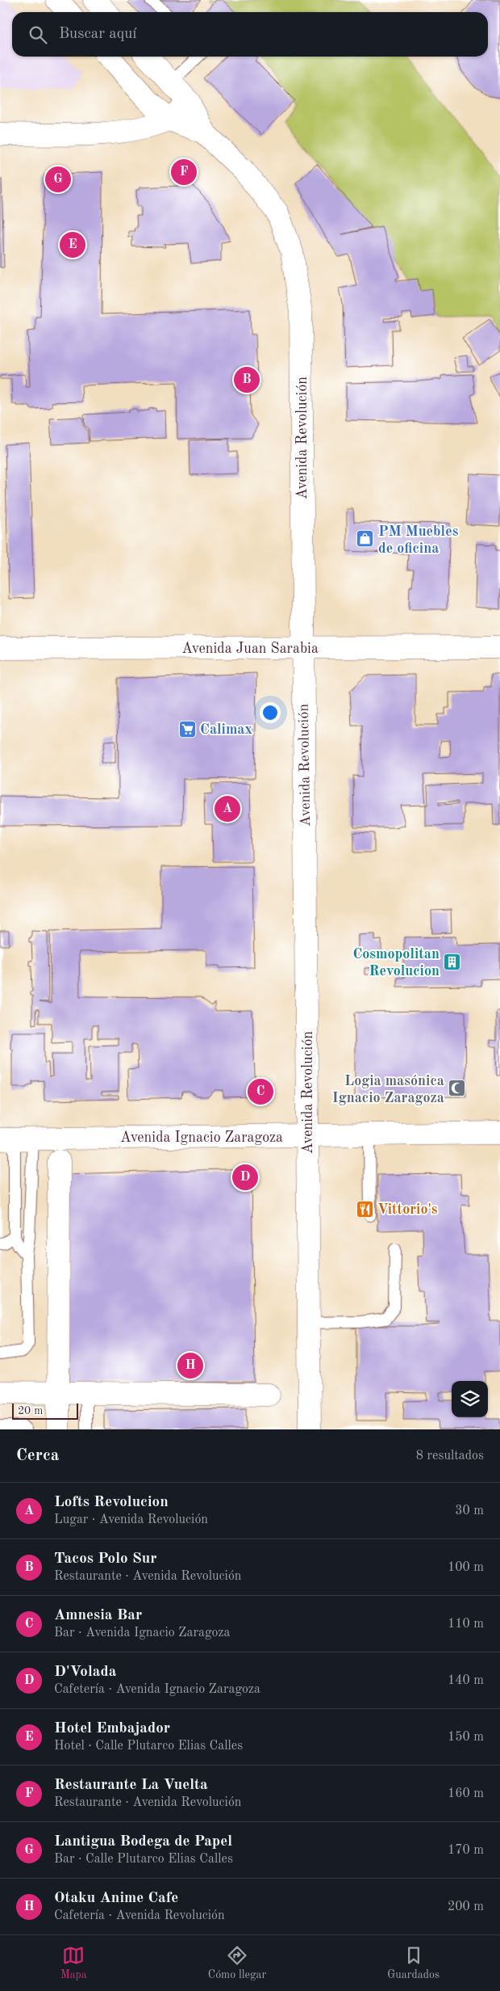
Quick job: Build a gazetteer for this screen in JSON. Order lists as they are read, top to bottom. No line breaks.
{"streets":{"main road":["Avenida Revolución","Avenida Juan Sarabia","Avenida Ignacio Zaragoza"]},"crossings":[["Avenida Revolución","Avenida Juan Sarabia"],["Avenida Revolución","Avenida Ignacio Zaragoza"]],"places":{"shop":["PM Muebles de oficina"],"supermarket":["Calimax"],"building":["Cosmopolitan Revolucion"],"mosque":["Logia masónica Ignacio Zaragoza"],"restaurant":["Vittorio's"]},"scale_bar":"20 m","page":{"search":"Buscar aquí","pins":["F","G","E","B","A","C","D","H"],"scale":"20 m","heading":["Cerca","8 resultados"],"list":[{"mark":"A","name":"Lofts Revolucion","note":"Lugar · Avenida Revolución","value":"30 m"},{"mark":"B","name":"Tacos Polo Sur","note":"Restaurante · Avenida Revolución","value":"100 m"},{"mark":"C","name":"Amnesia Bar","note":"Bar · Avenida Ignacio Zaragoza","value":"110 m"},{"mark":"D","name":"D'Volada","note":"Cafetería · Avenida Ignacio Zaragoza","value":"140 m"},{"mark":"E","name":"Hotel Embajador","note":"Hotel · Calle Plutarco Elias Calles","value":"150 m"},{"mark":"F","name":"Restaurante La Vuelta","note":"Restaurante · Avenida Revolución","value":"160 m"},{"mark":"G","name":"Lantigua Bodega de Papel","note":"Bar · Calle Plutarco Elias Calles","value":"170 m"},{"mark":"H","name":"Otaku Anime Cafe","note":"Cafetería · Avenida Revolución","value":"200 m"}],"nav":["Mapa","Cómo llegar","Guardados"]}}
